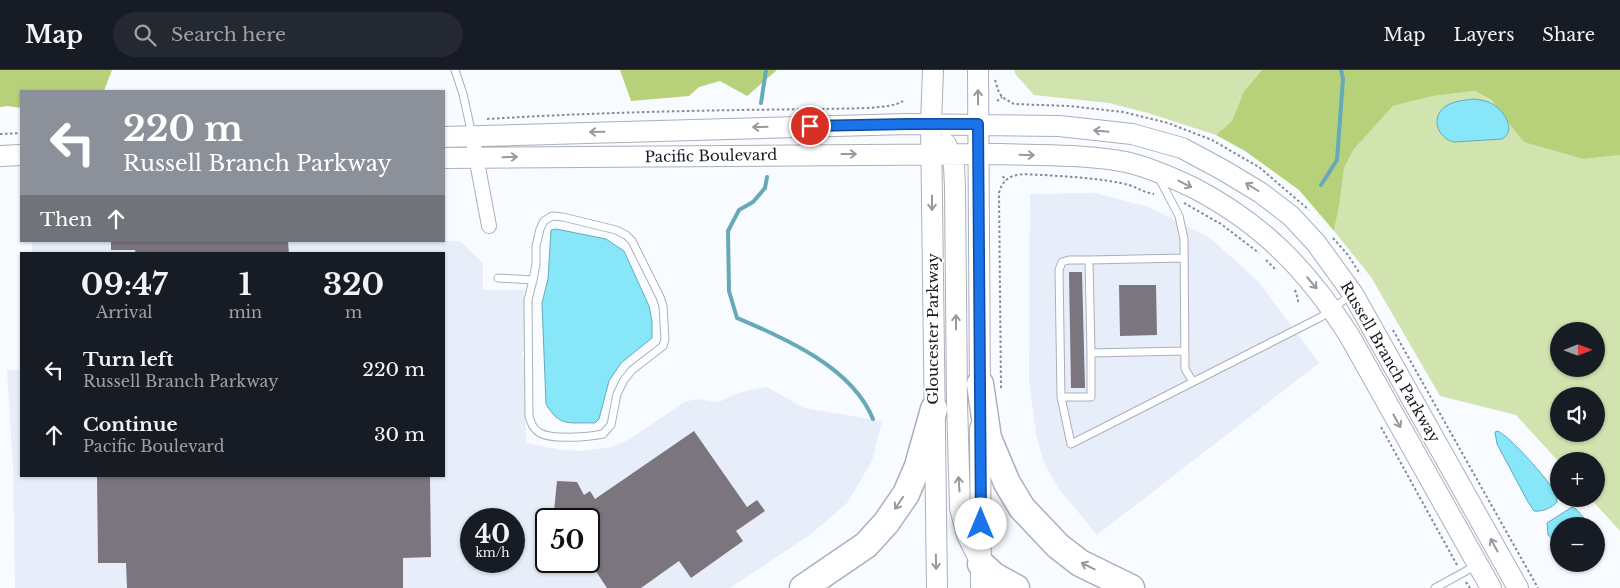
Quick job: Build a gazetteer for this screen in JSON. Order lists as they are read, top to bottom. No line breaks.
{"streets":{"main road":["Pacific Boulevard","Gloucester Parkway","Russell Branch Parkway"]},"crossings":[["Pacific Boulevard","Gloucester Parkway"],["Pacific Boulevard","Russell Branch Parkway"],["Gloucester Parkway","Russell Branch Parkway"]],"north":"right","page":{"header":"Map","search":"Search here","nav":["Map","Layers","Share"],"turn":["220 m","Russell Branch Parkway"],"then":"Then","eta":["09:47","Arrival","1","min","320","m"],"map_buttons":["+","−"],"list":[{"name":"Turn left","note":"Russell Branch Parkway","value":"220 m"},{"name":"Continue","note":"Pacific Boulevard","value":"30 m"}],"speed":"40 km/h","limit":"50"}}
